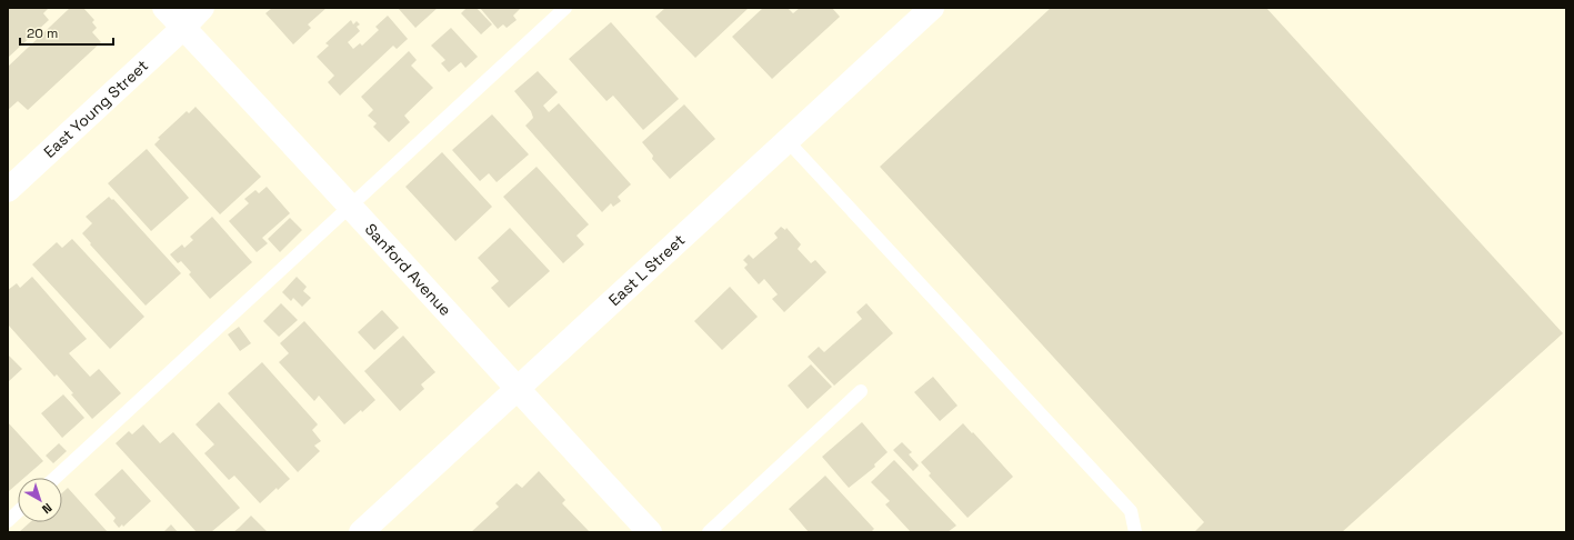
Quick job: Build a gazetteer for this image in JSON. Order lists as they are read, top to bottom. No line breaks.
{"streets":{"street":["East Young Street","Sanford Avenue","East L Street"]},"crossings":[["East Young Street","Sanford Avenue"],["Sanford Avenue","East L Street"]],"scale_bar":"20 m","north":"bottom right"}
